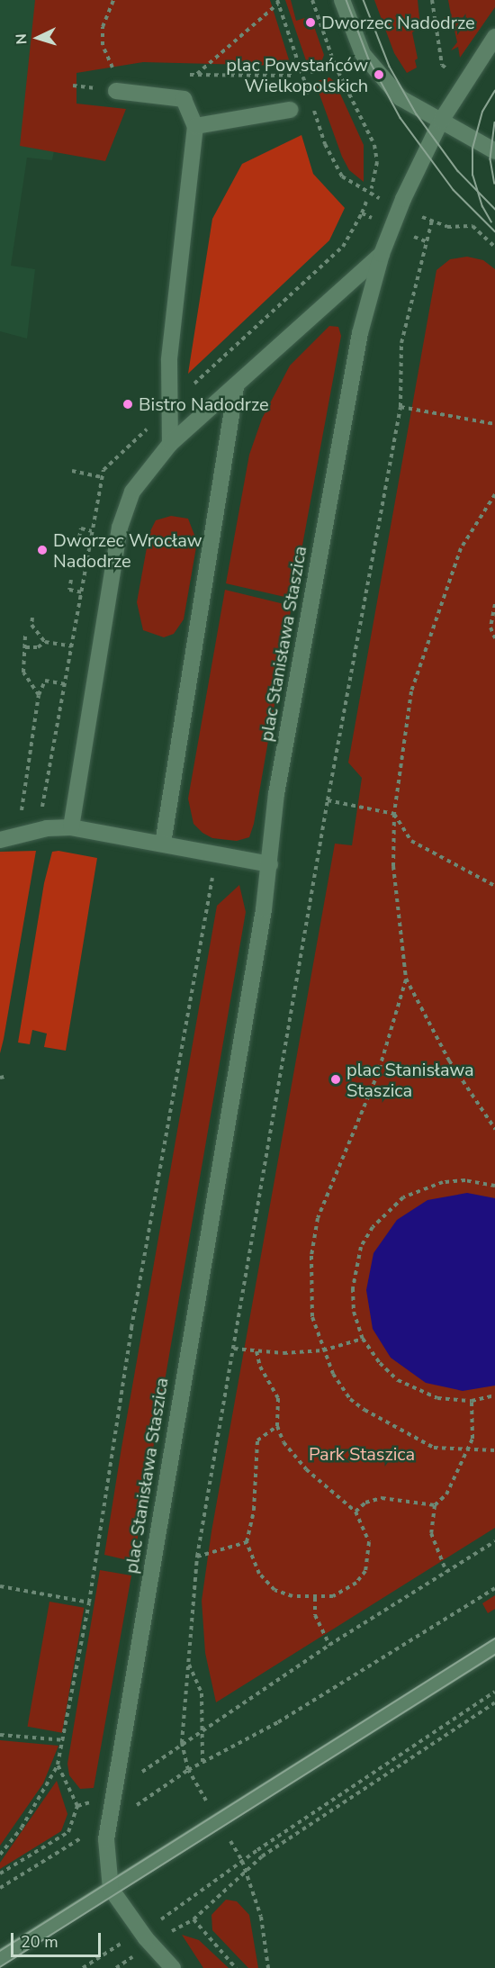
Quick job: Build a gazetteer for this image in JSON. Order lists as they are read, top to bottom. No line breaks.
{"streets":{"street":["plac Stanisława Staszica"]},"parks":["Park Staszica"],"places":["Dworzec Nadodrze","plac Powstańców Wielkopolskich","Bistro Nadodrze","Dworzec Wrocław Nadodrze","plac Stanisława Staszica"],"scale_bar":"20 m","north":"left"}
